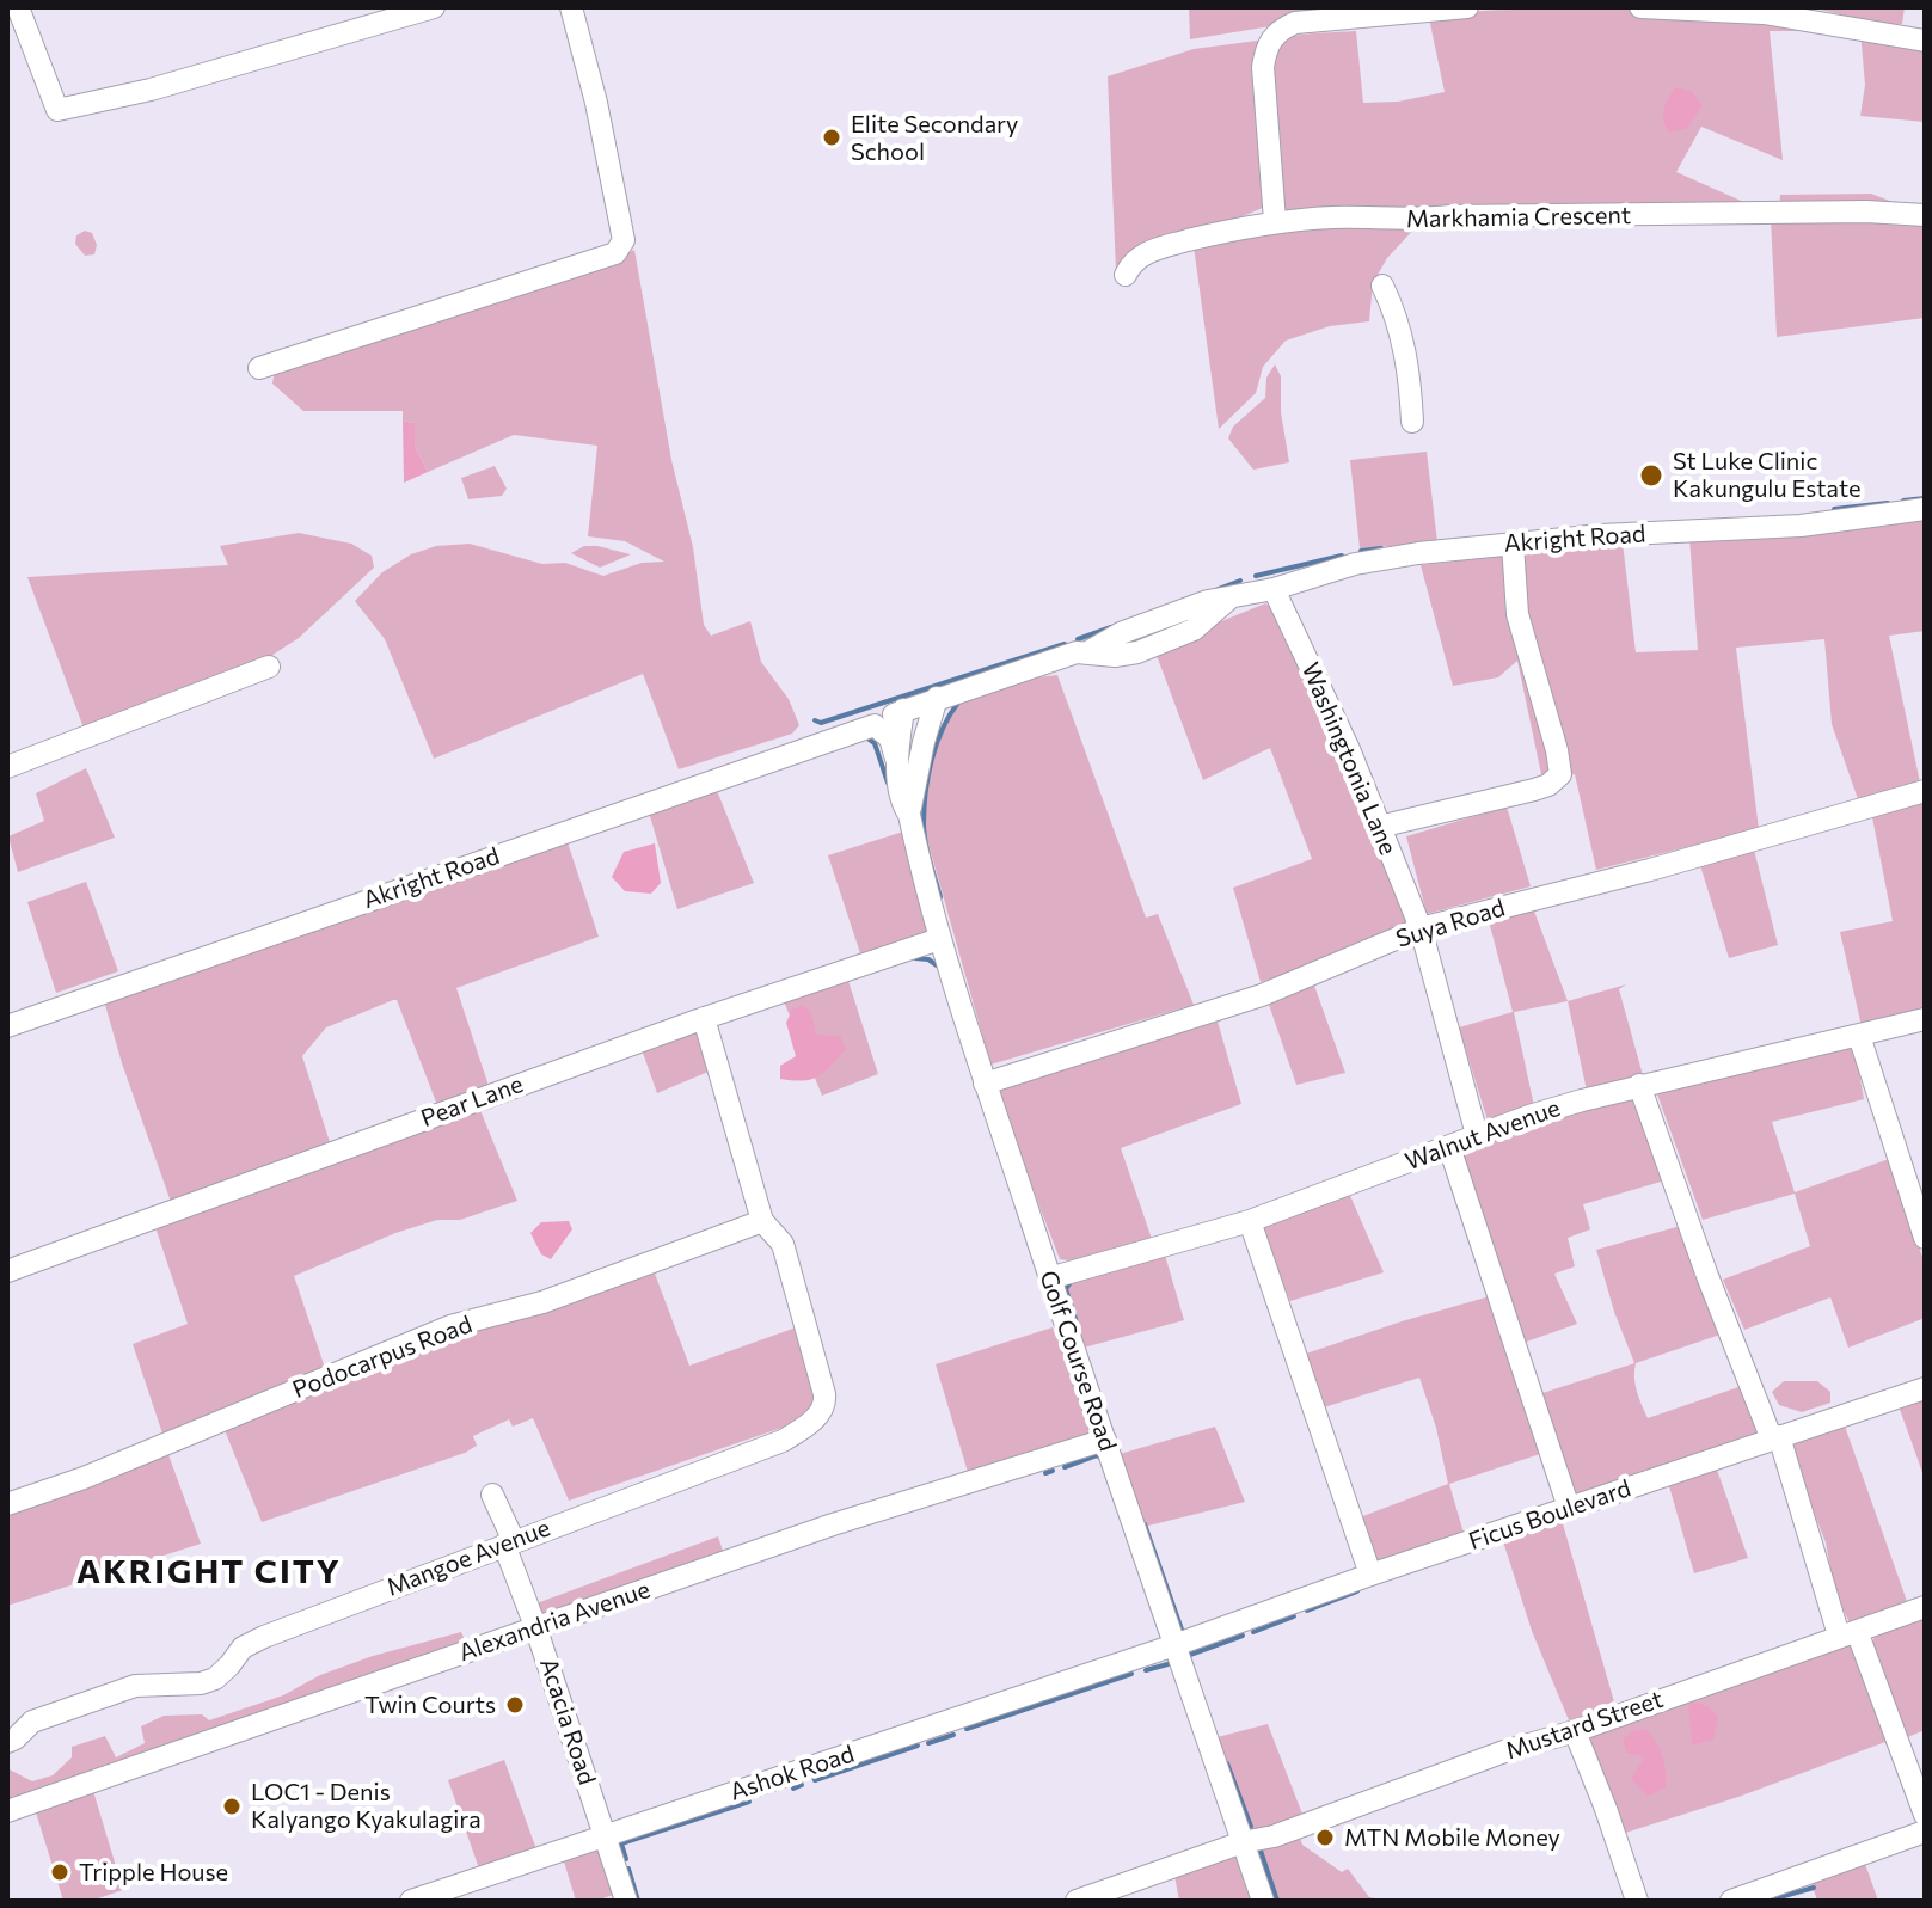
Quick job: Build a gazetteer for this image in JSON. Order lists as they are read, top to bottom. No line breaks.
{"streets":{"street":["Markhamia Crescent","Akright Road","Washingtonia Lane","Suya Road","Pear Lane","Walnut Avenue","Podocarpus Road","Golf Course Road","Ficus Boulevard","Mangoe Avenue","Alexandria Avenue","Acacia Road","Mustard Street","Ashok Road"]},"crossings":[["Akright Road","Washingtonia Lane"],["Akright Road","Golf Course Road"],["Washingtonia Lane","Suya Road"],["Washingtonia Lane","Walnut Avenue"],["Suya Road","Golf Course Road"],["Pear Lane","Golf Course Road"],["Walnut Avenue","Golf Course Road"],["Podocarpus Road","Mangoe Avenue"],["Golf Course Road","Ficus Boulevard"],["Golf Course Road","Alexandria Avenue"],["Golf Course Road","Mustard Street"],["Golf Course Road","Ashok Road"],["Ficus Boulevard","Ashok Road"],["Mangoe Avenue","Acacia Road"],["Alexandria Avenue","Acacia Road"],["Acacia Road","Ashok Road"]],"districts":["AKRIGHT CITY"],"places":["Elite Secondary School","St Luke Clinic Kakungulu Estate","Twin Courts","LOC1 - Denis Kalyango Kyakulagira","MTN Mobile Money","Tripple House"]}
